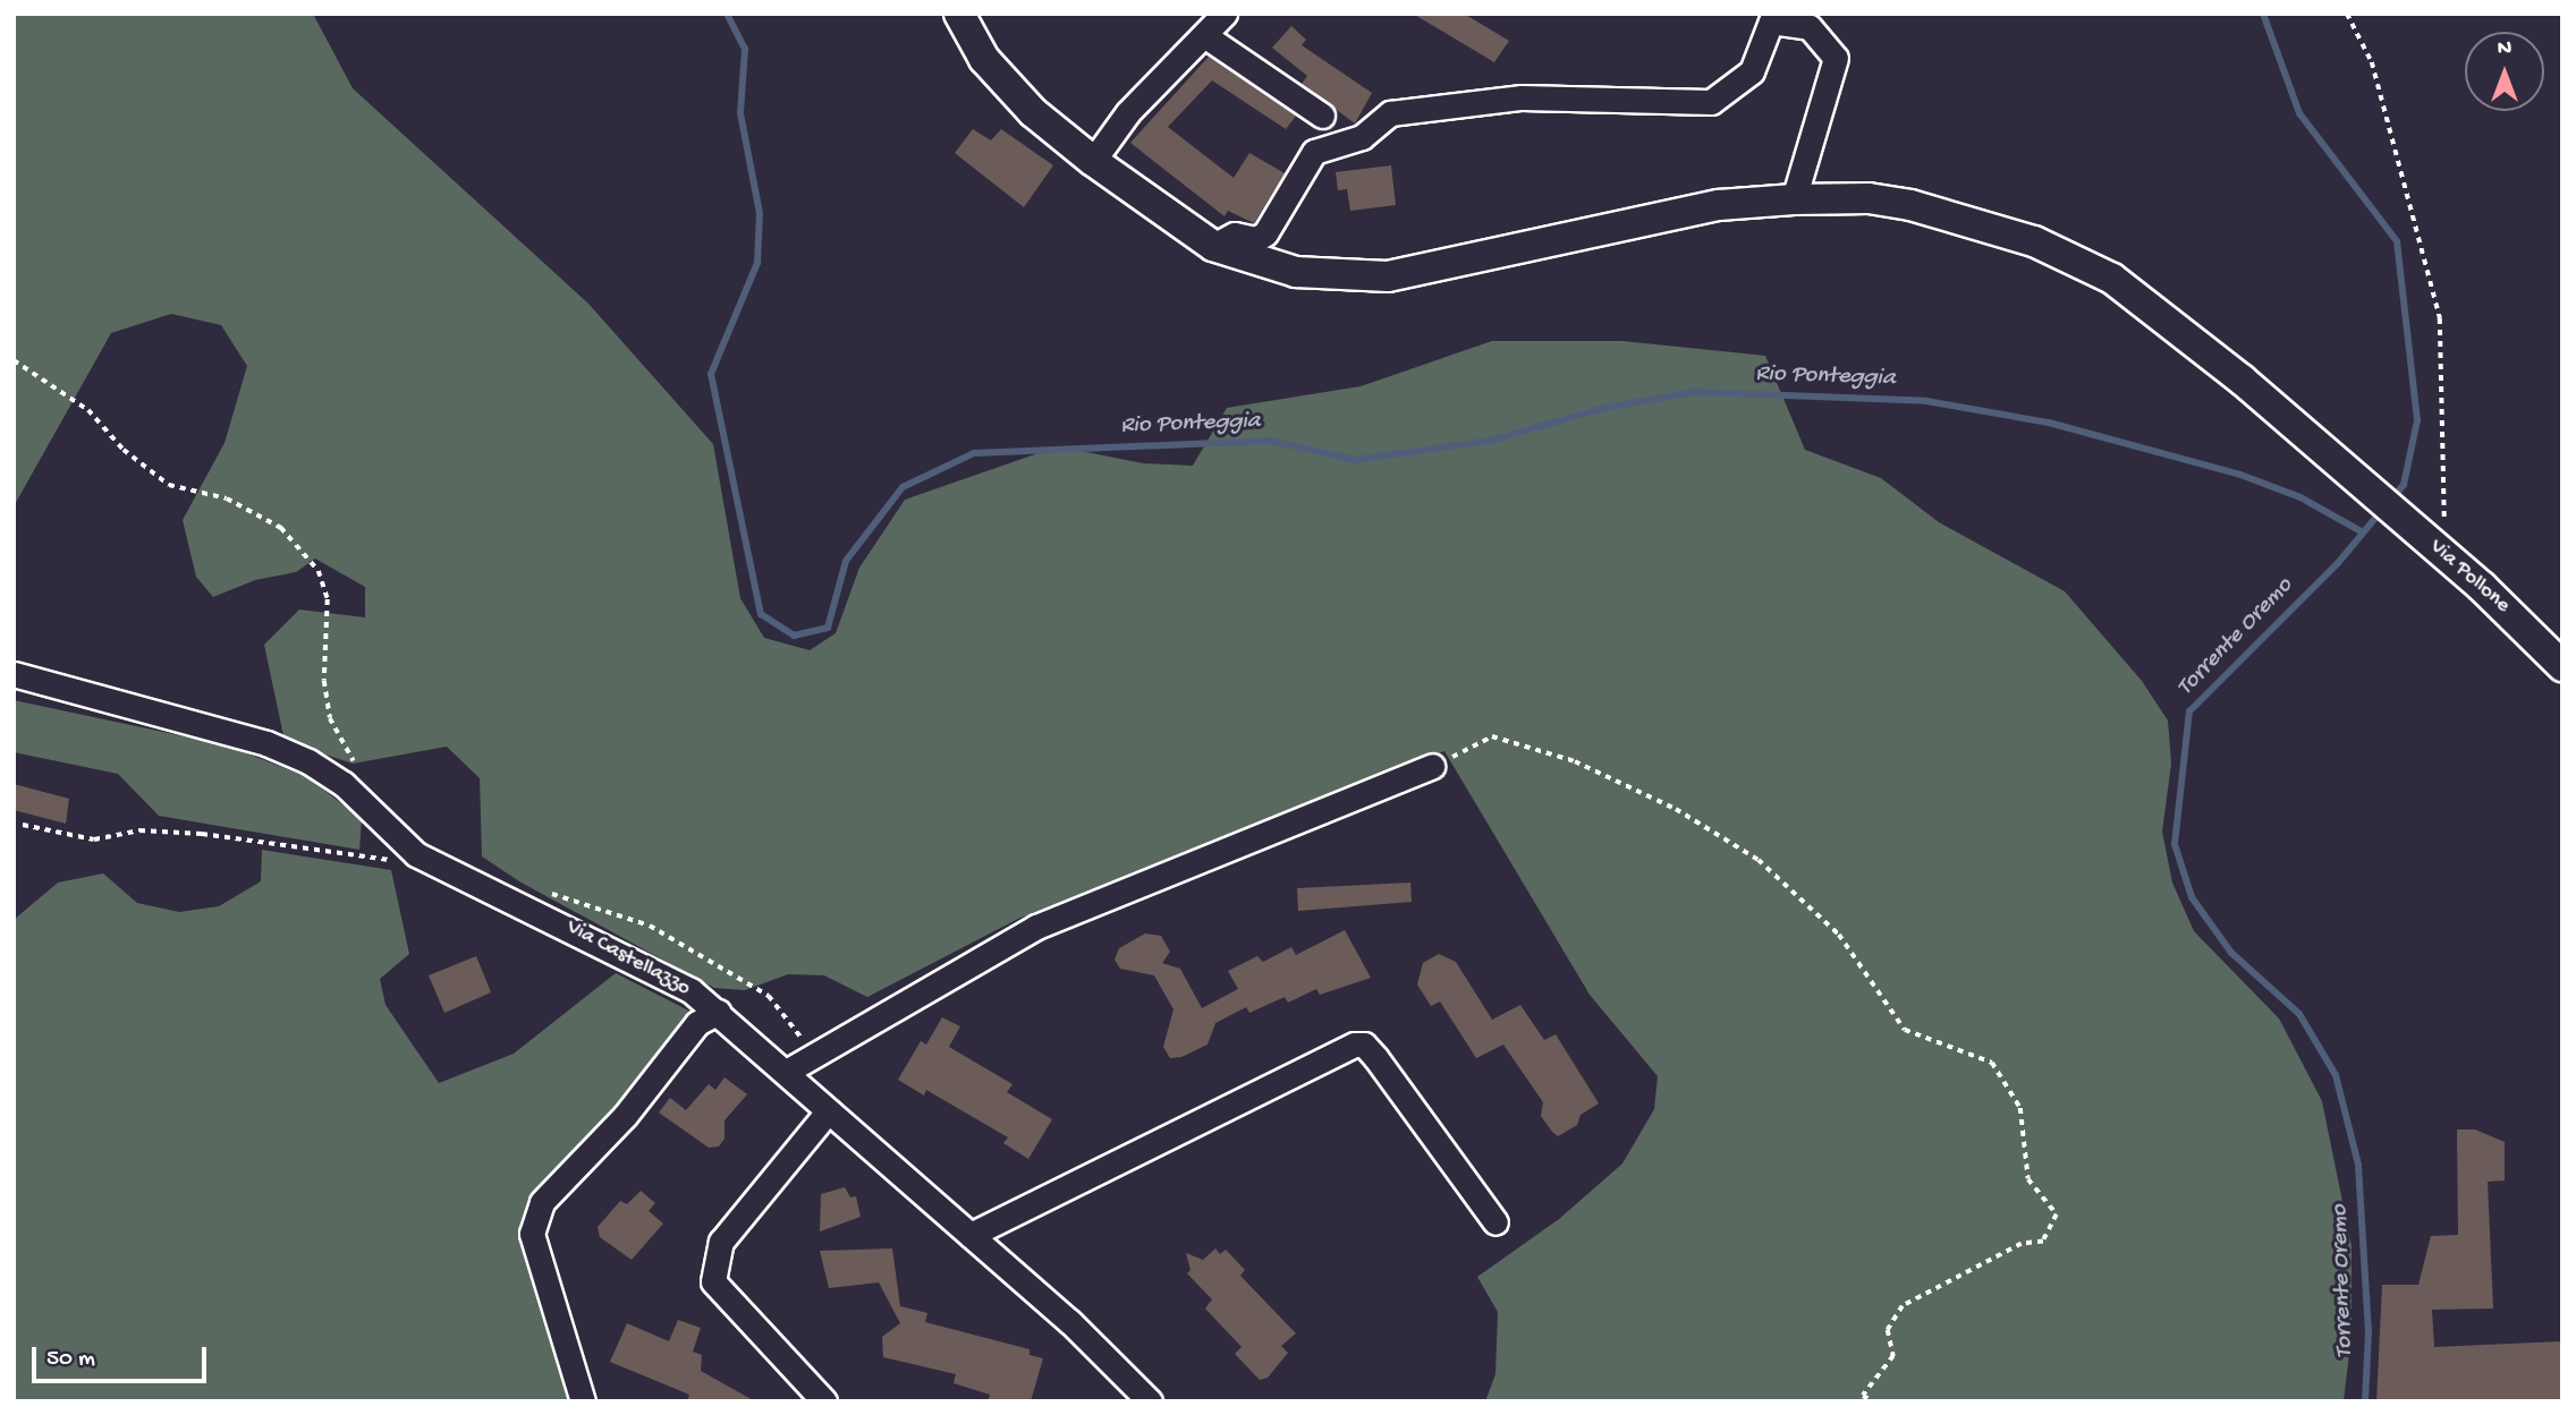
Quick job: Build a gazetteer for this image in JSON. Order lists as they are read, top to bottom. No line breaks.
{"streets":{"street":["Via Pollone","Via Castellazzo"]},"water":["Rio Ponteggia","Torrente Oremo"],"scale_bar":"50 m","north":"top"}
